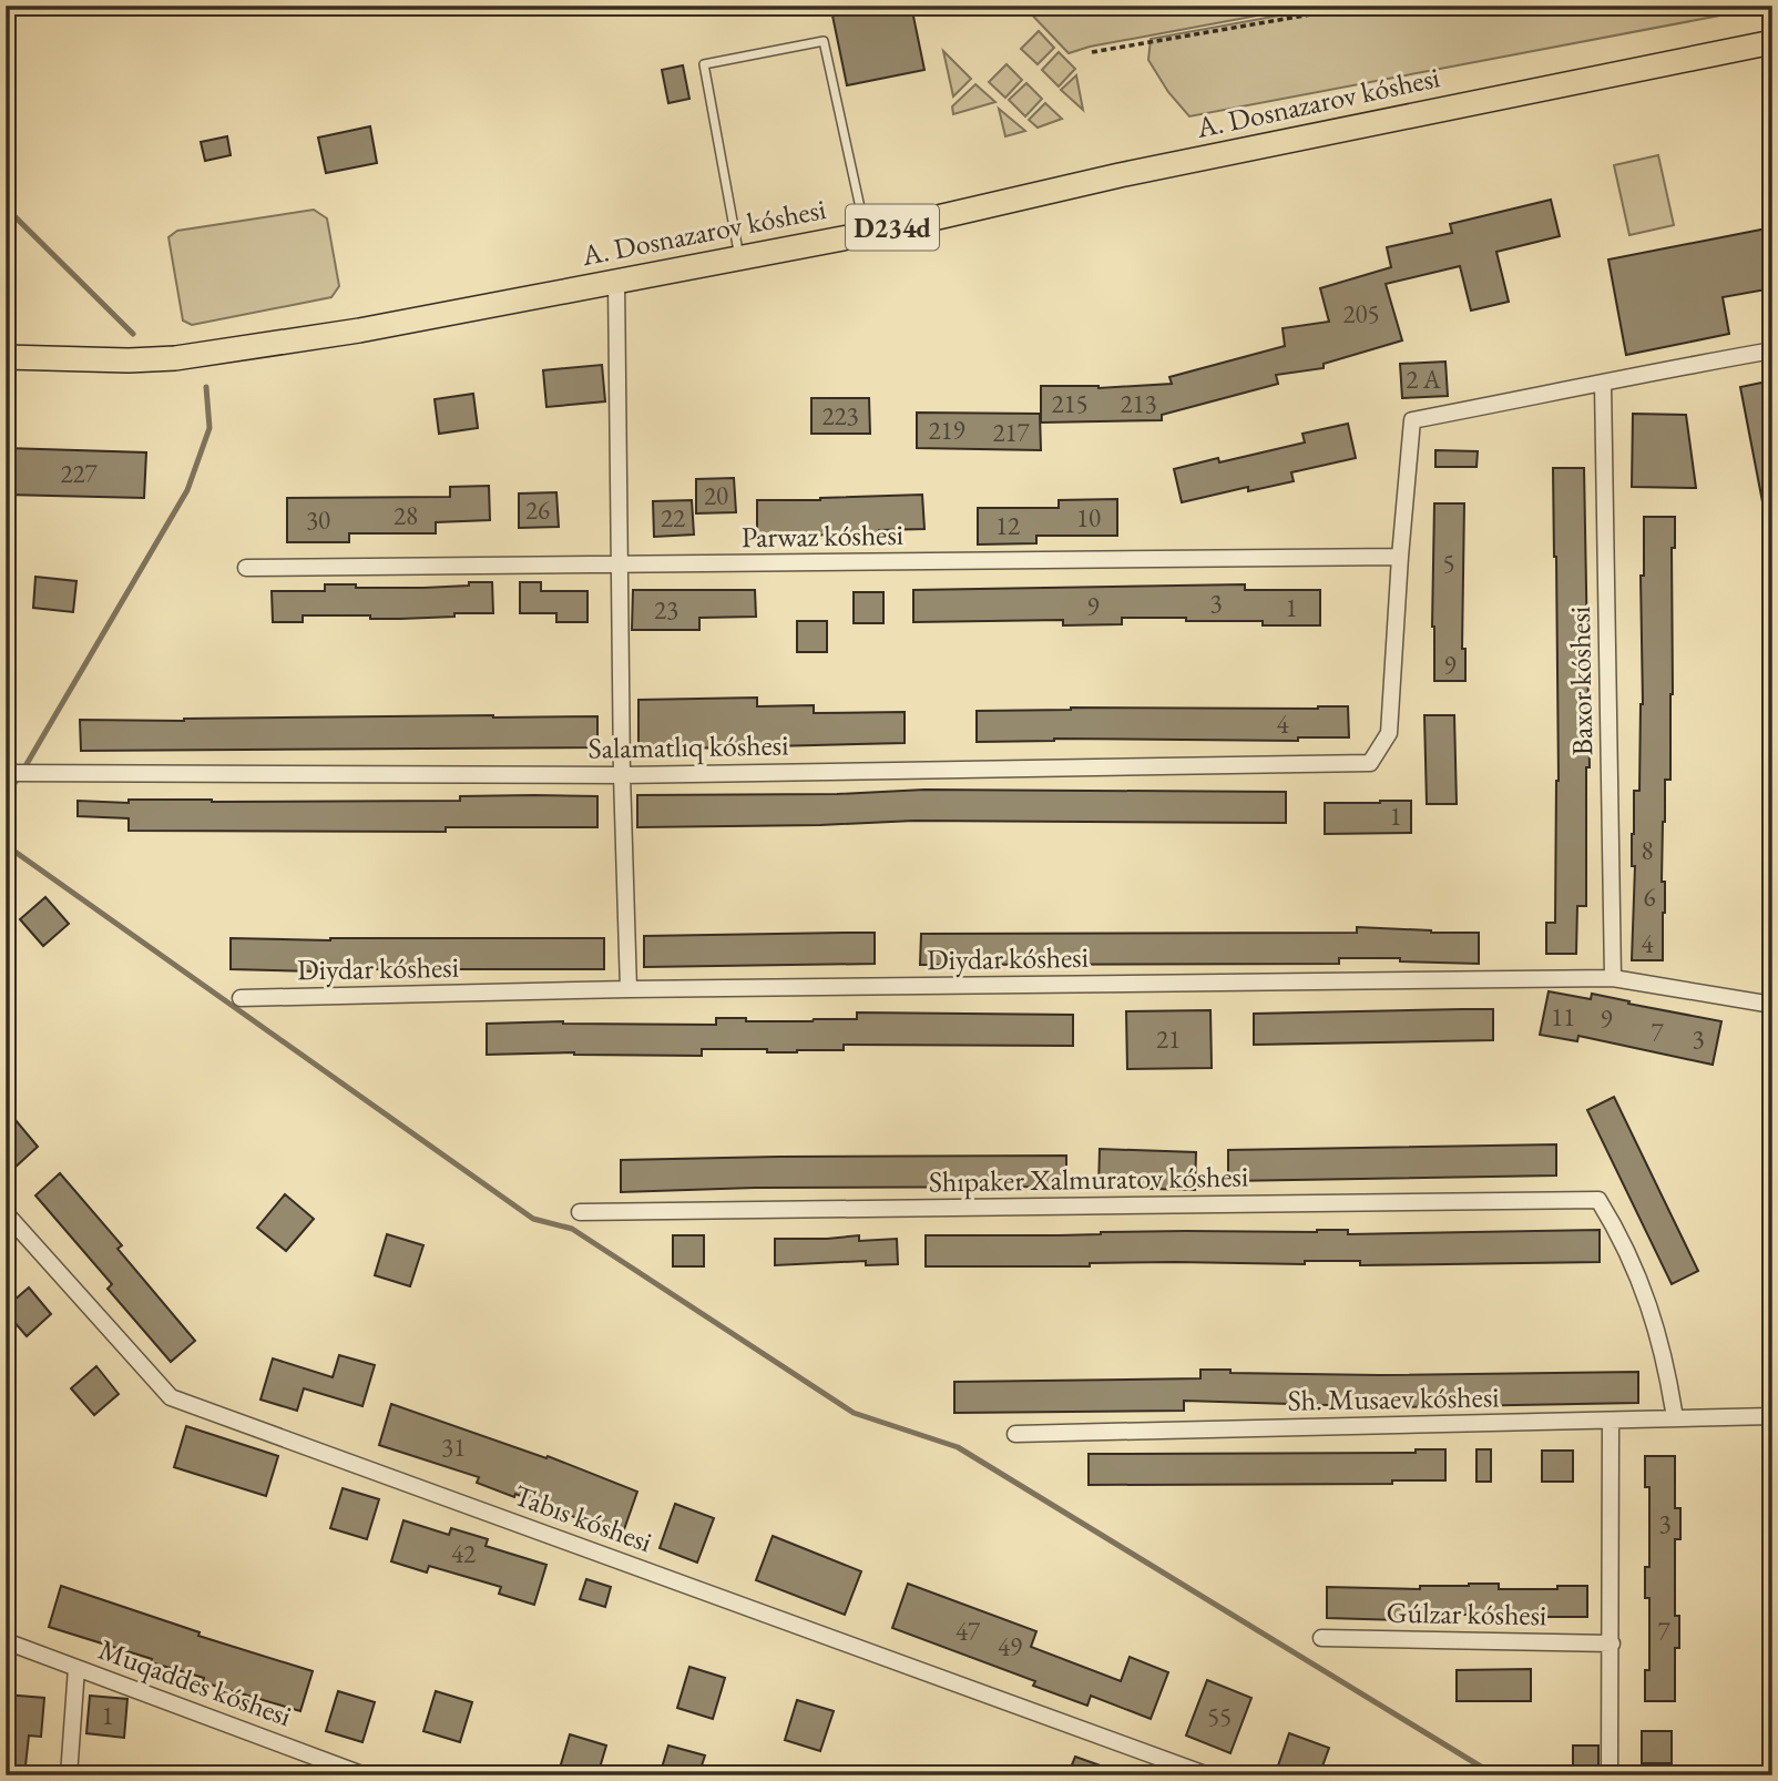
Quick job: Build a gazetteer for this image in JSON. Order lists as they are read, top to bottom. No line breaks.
{"streets":{"main road":["A. Dosnazarov kóshesi","D234d"],"street":["Parwaz kóshesi","Baxor kóshesi","Salamatlıq kóshesi","Diydar kóshesi","Shıpaker Xalmuratov kóshesi","Sh. Musaev kóshesi","Tabıs kóshesi","Gúlzar kóshesi","Muqaddes kóshesi"]},"crossings":[["Parwaz kóshesi","Salamatlıq kóshesi"],["Baxor kóshesi","Diydar kóshesi"],["Shıpaker Xalmuratov kóshesi","Sh. Musaev kóshesi"]],"house_numbers":["205","2 А","215","213","223","219","217","227","20","26","28","22","10","30","12","5","3","9","1","23","9","4","1","8","6","4","11","9","7","21","3","31","3","42","47","7","49","1","55"]}
